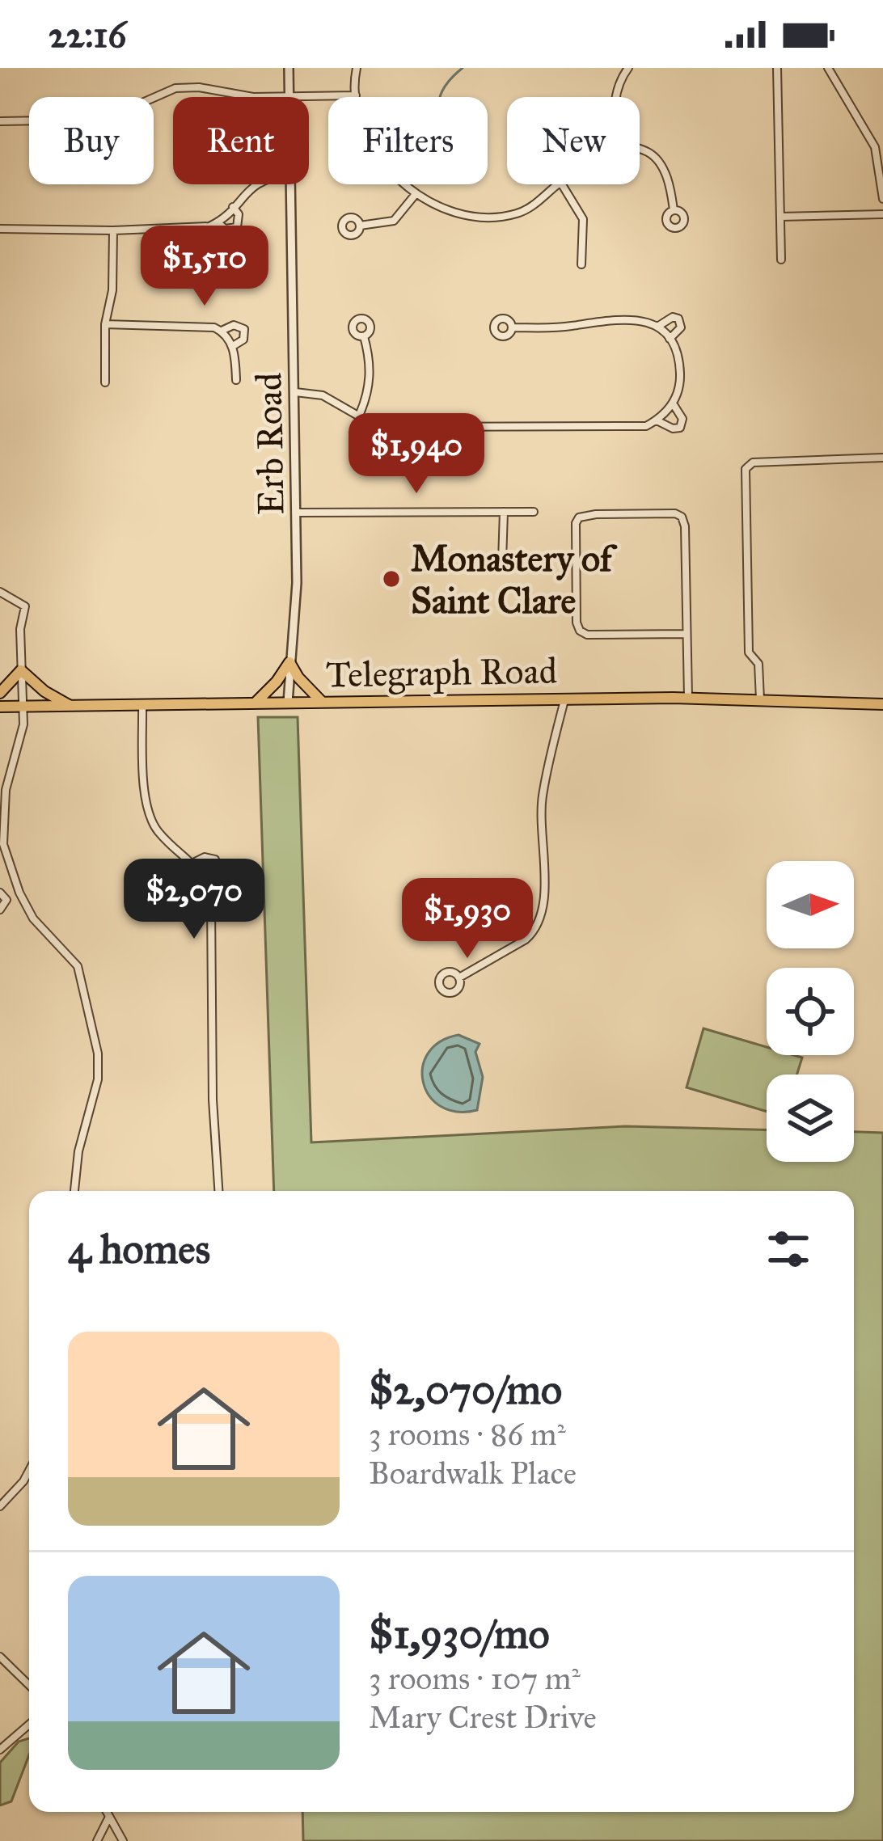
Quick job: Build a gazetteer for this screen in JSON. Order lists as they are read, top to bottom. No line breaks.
{"streets":{"main road":["Telegraph Road"],"street":["Erb Road"]},"crossings":[["Erb Road","Telegraph Road"]],"places":["Monastery of Saint Clare"],"north":"right","page":{"status":"22:16","chip":["Buy","Rent","Filters","New"],"price":["$1,510","$1,940","$2,070","$1,930"],"heading":"4 homes","list":[{"name":"$2,070/mo","note":"3 rooms · 86 m² · Boardwalk Place"},{"name":"$1,930/mo","note":"3 rooms · 107 m² · Mary Crest Drive"}]}}
